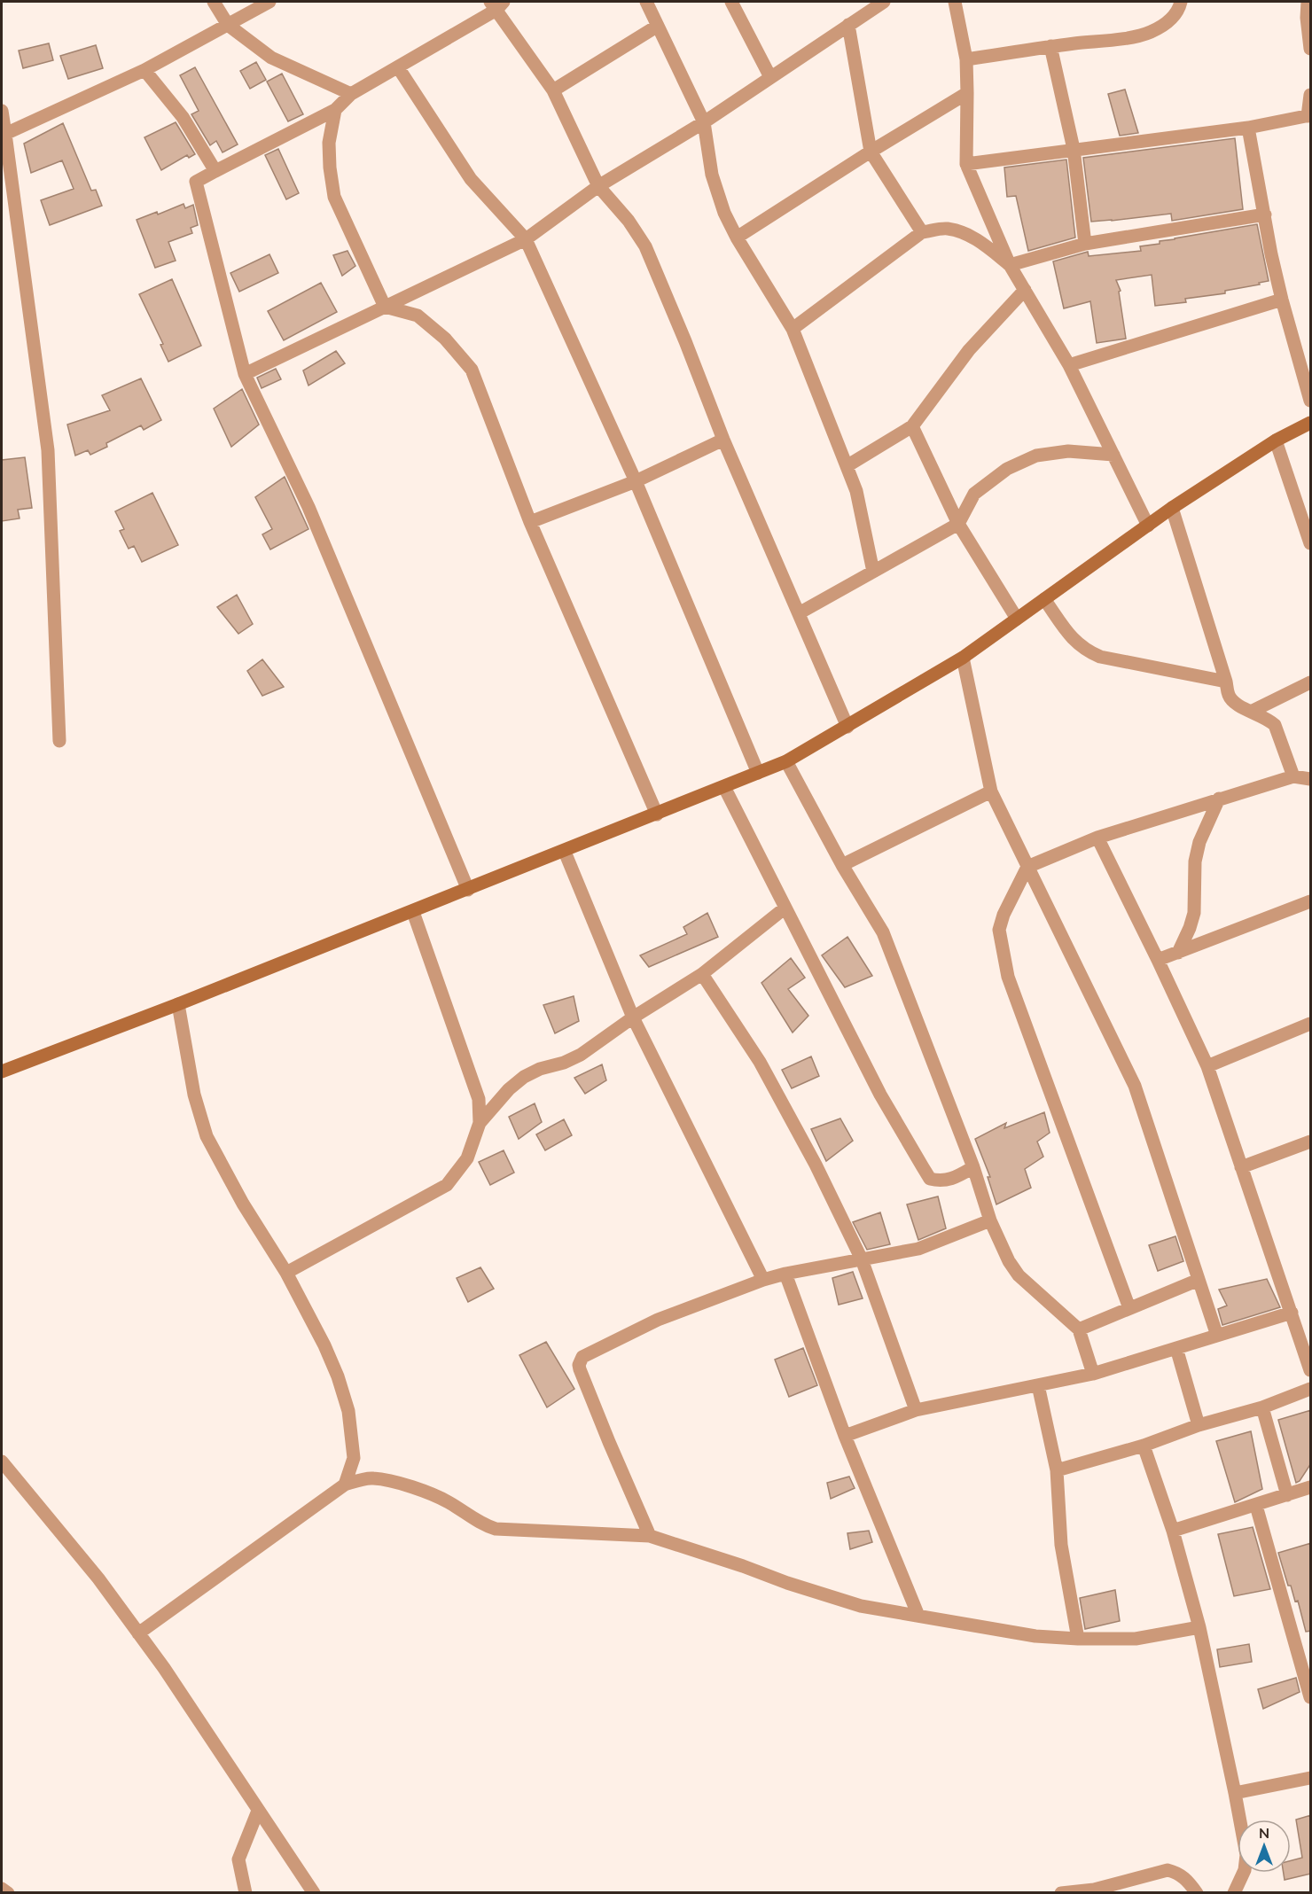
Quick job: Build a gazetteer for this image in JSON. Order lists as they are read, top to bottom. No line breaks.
{"north":"top"}
